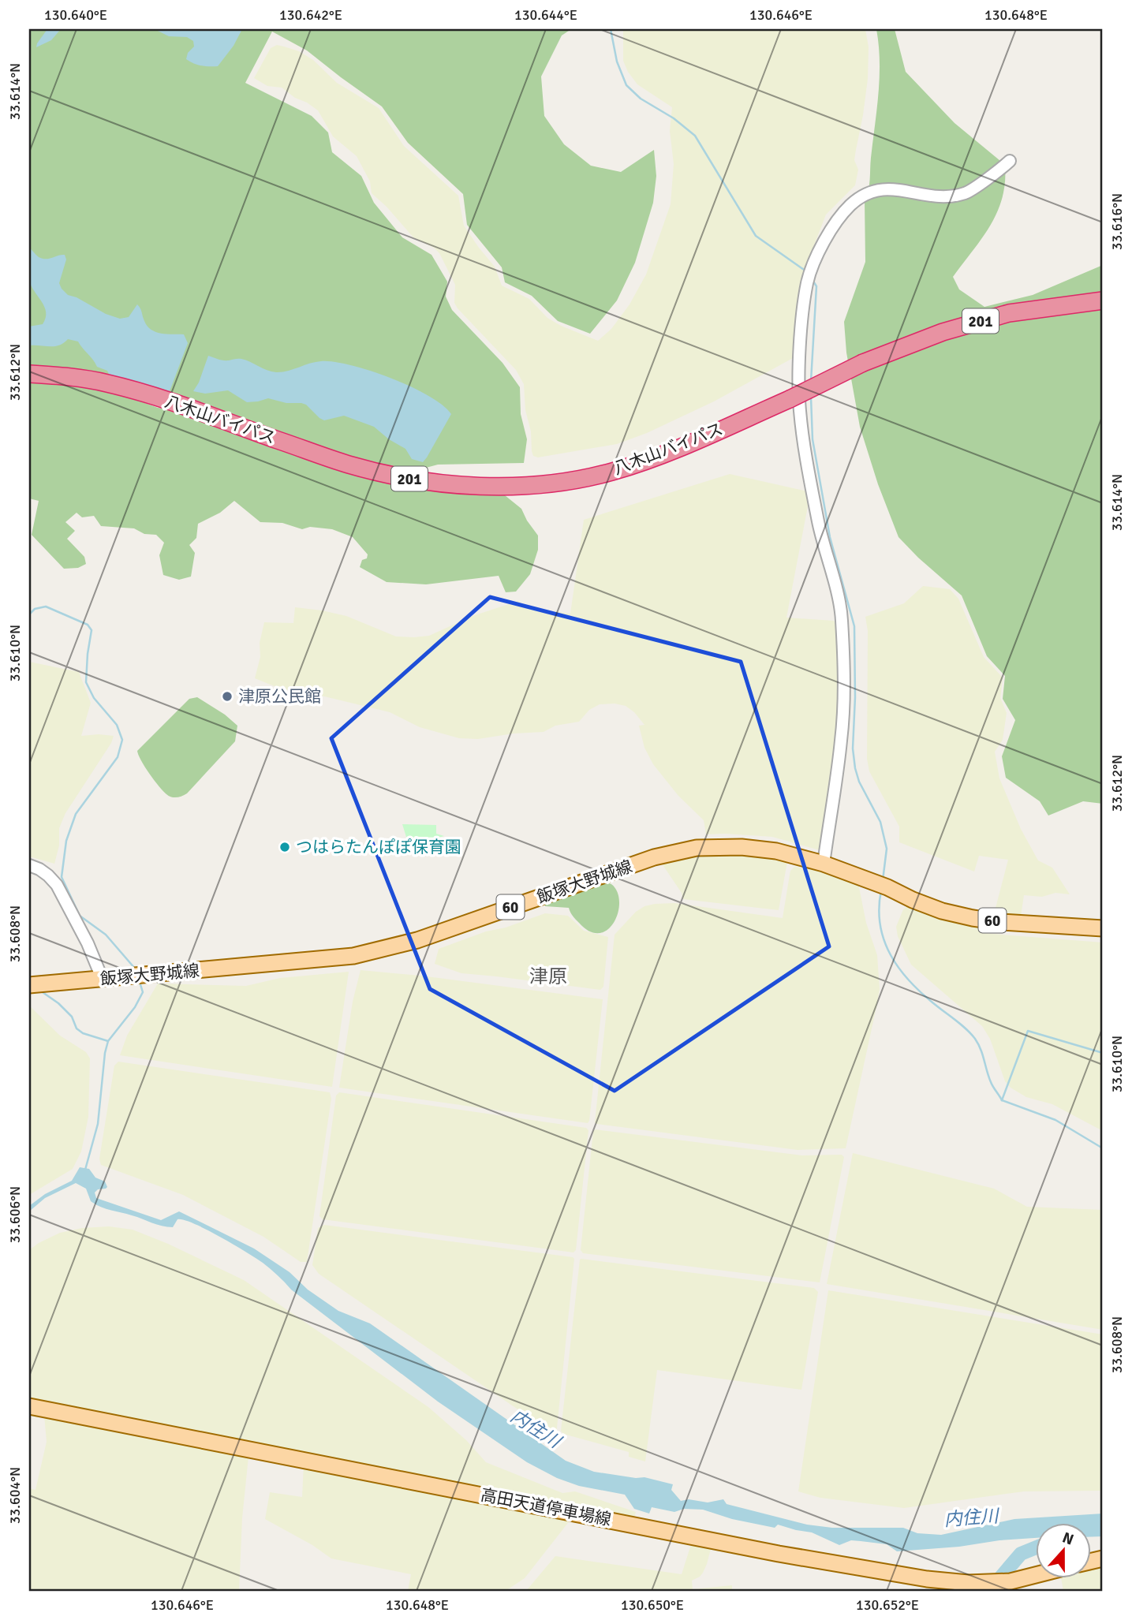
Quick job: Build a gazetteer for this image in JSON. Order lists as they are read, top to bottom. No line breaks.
{"streets":{"highway":["201","八木山バイパス"],"main road":["飯塚大野城線","60","高田天道停車場線"]},"districts":["津原"],"water":["内住川"],"places":["津原公民館","つはらたんぽぽ保育園"],"north":"top","coordinates":["130.640°E","130.642°E","130.644°E","130.646°E","130.648°E","33.614°N","33.616°N","33.612°N","33.610°N","33.608°N","33.606°N","33.604°N","130.650°E","130.652°E"]}
